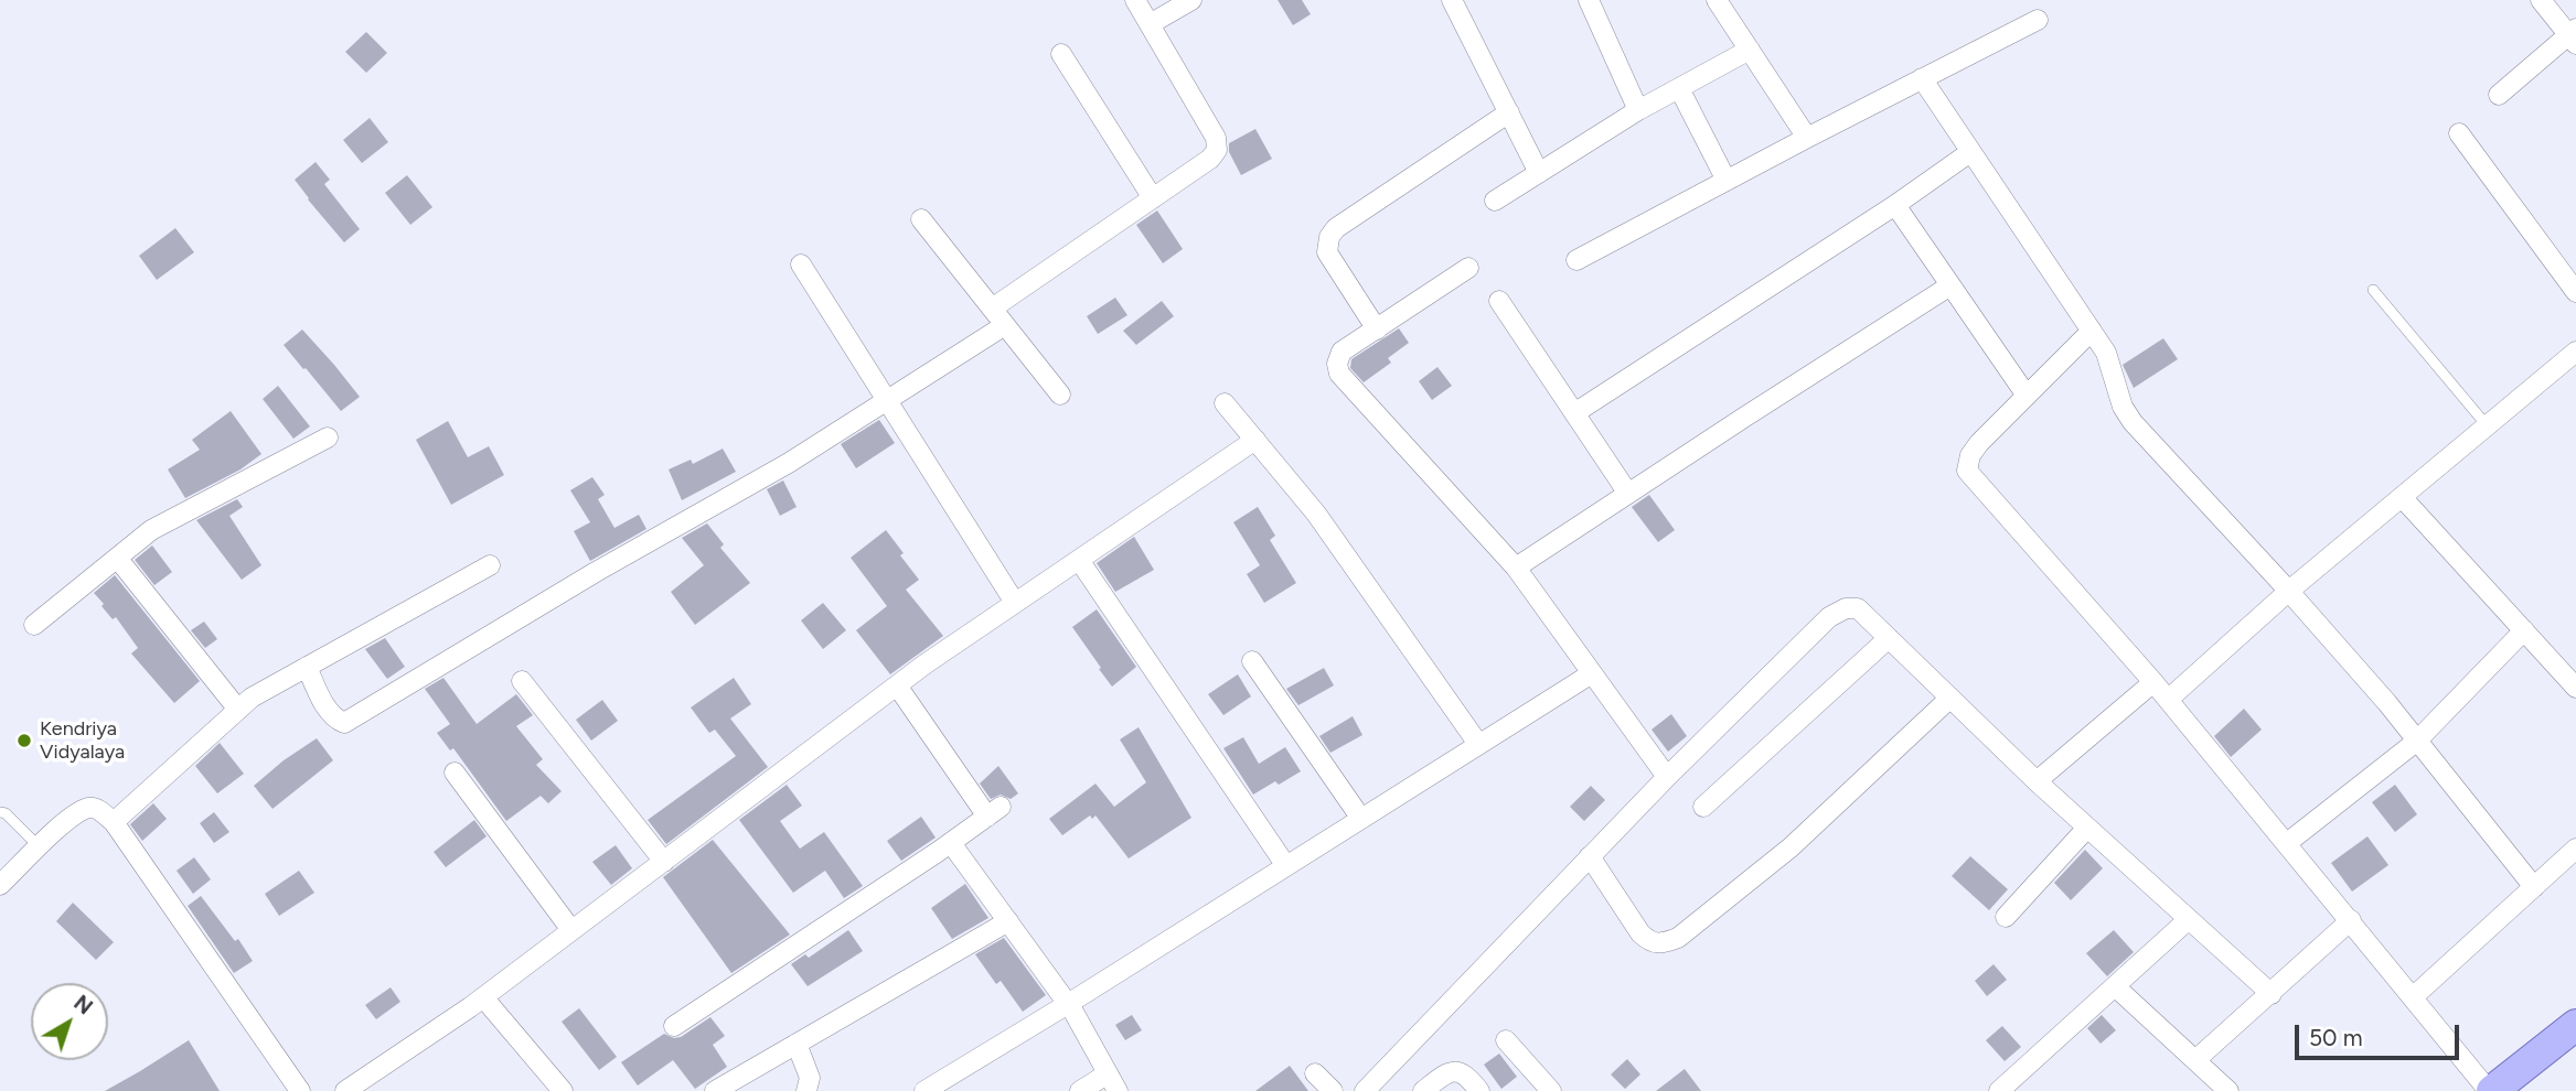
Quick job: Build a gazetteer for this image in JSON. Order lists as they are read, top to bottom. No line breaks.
{"places":["Kendriya Vidyalaya"],"scale_bar":"50 m","north":"top right"}
